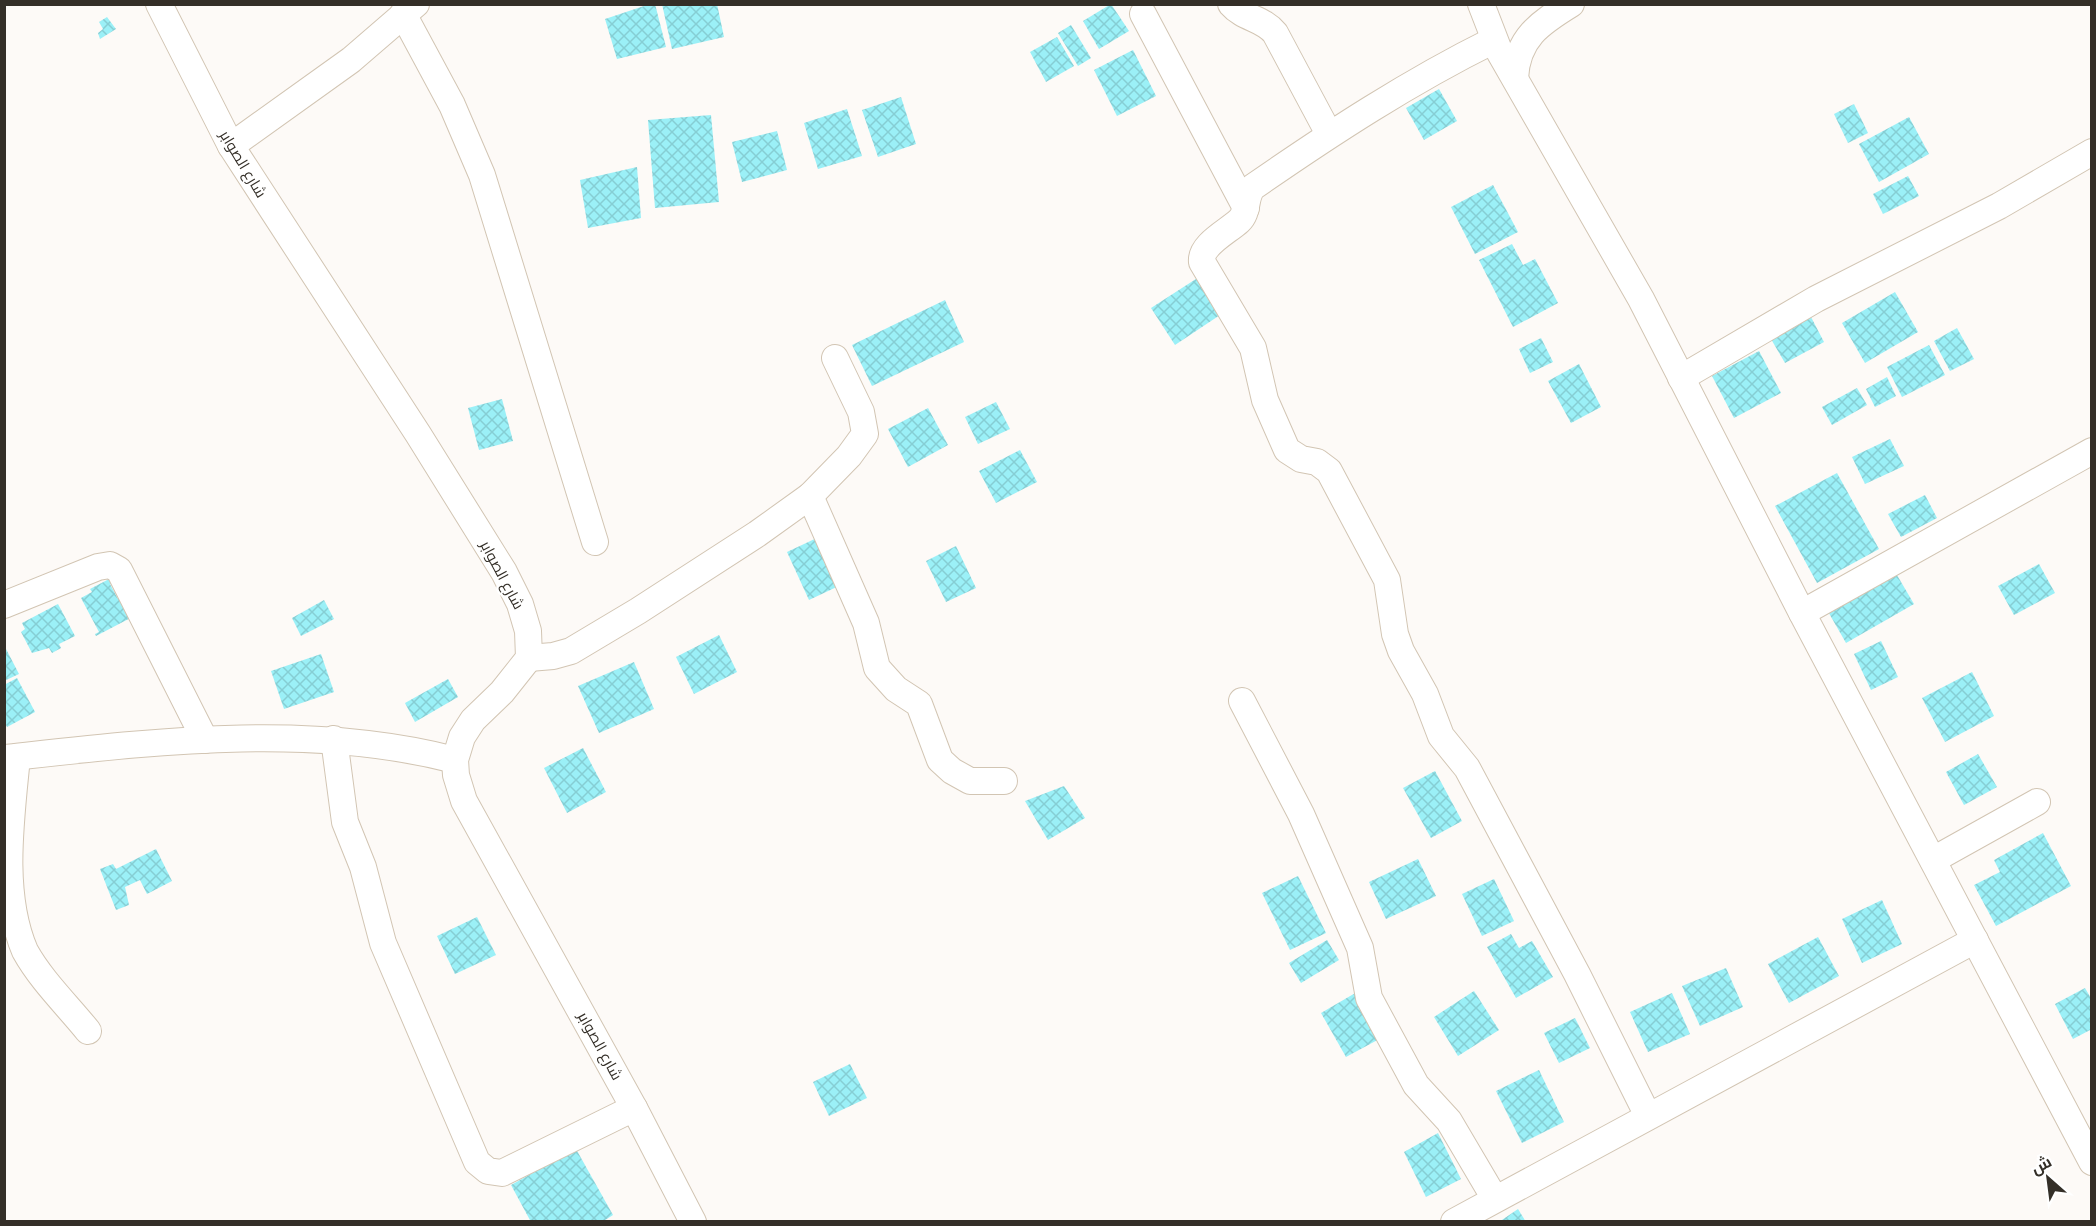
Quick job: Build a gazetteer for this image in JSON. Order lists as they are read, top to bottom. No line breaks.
{"streets":{"street":["شارع الصوابر"]},"north":"top left"}
